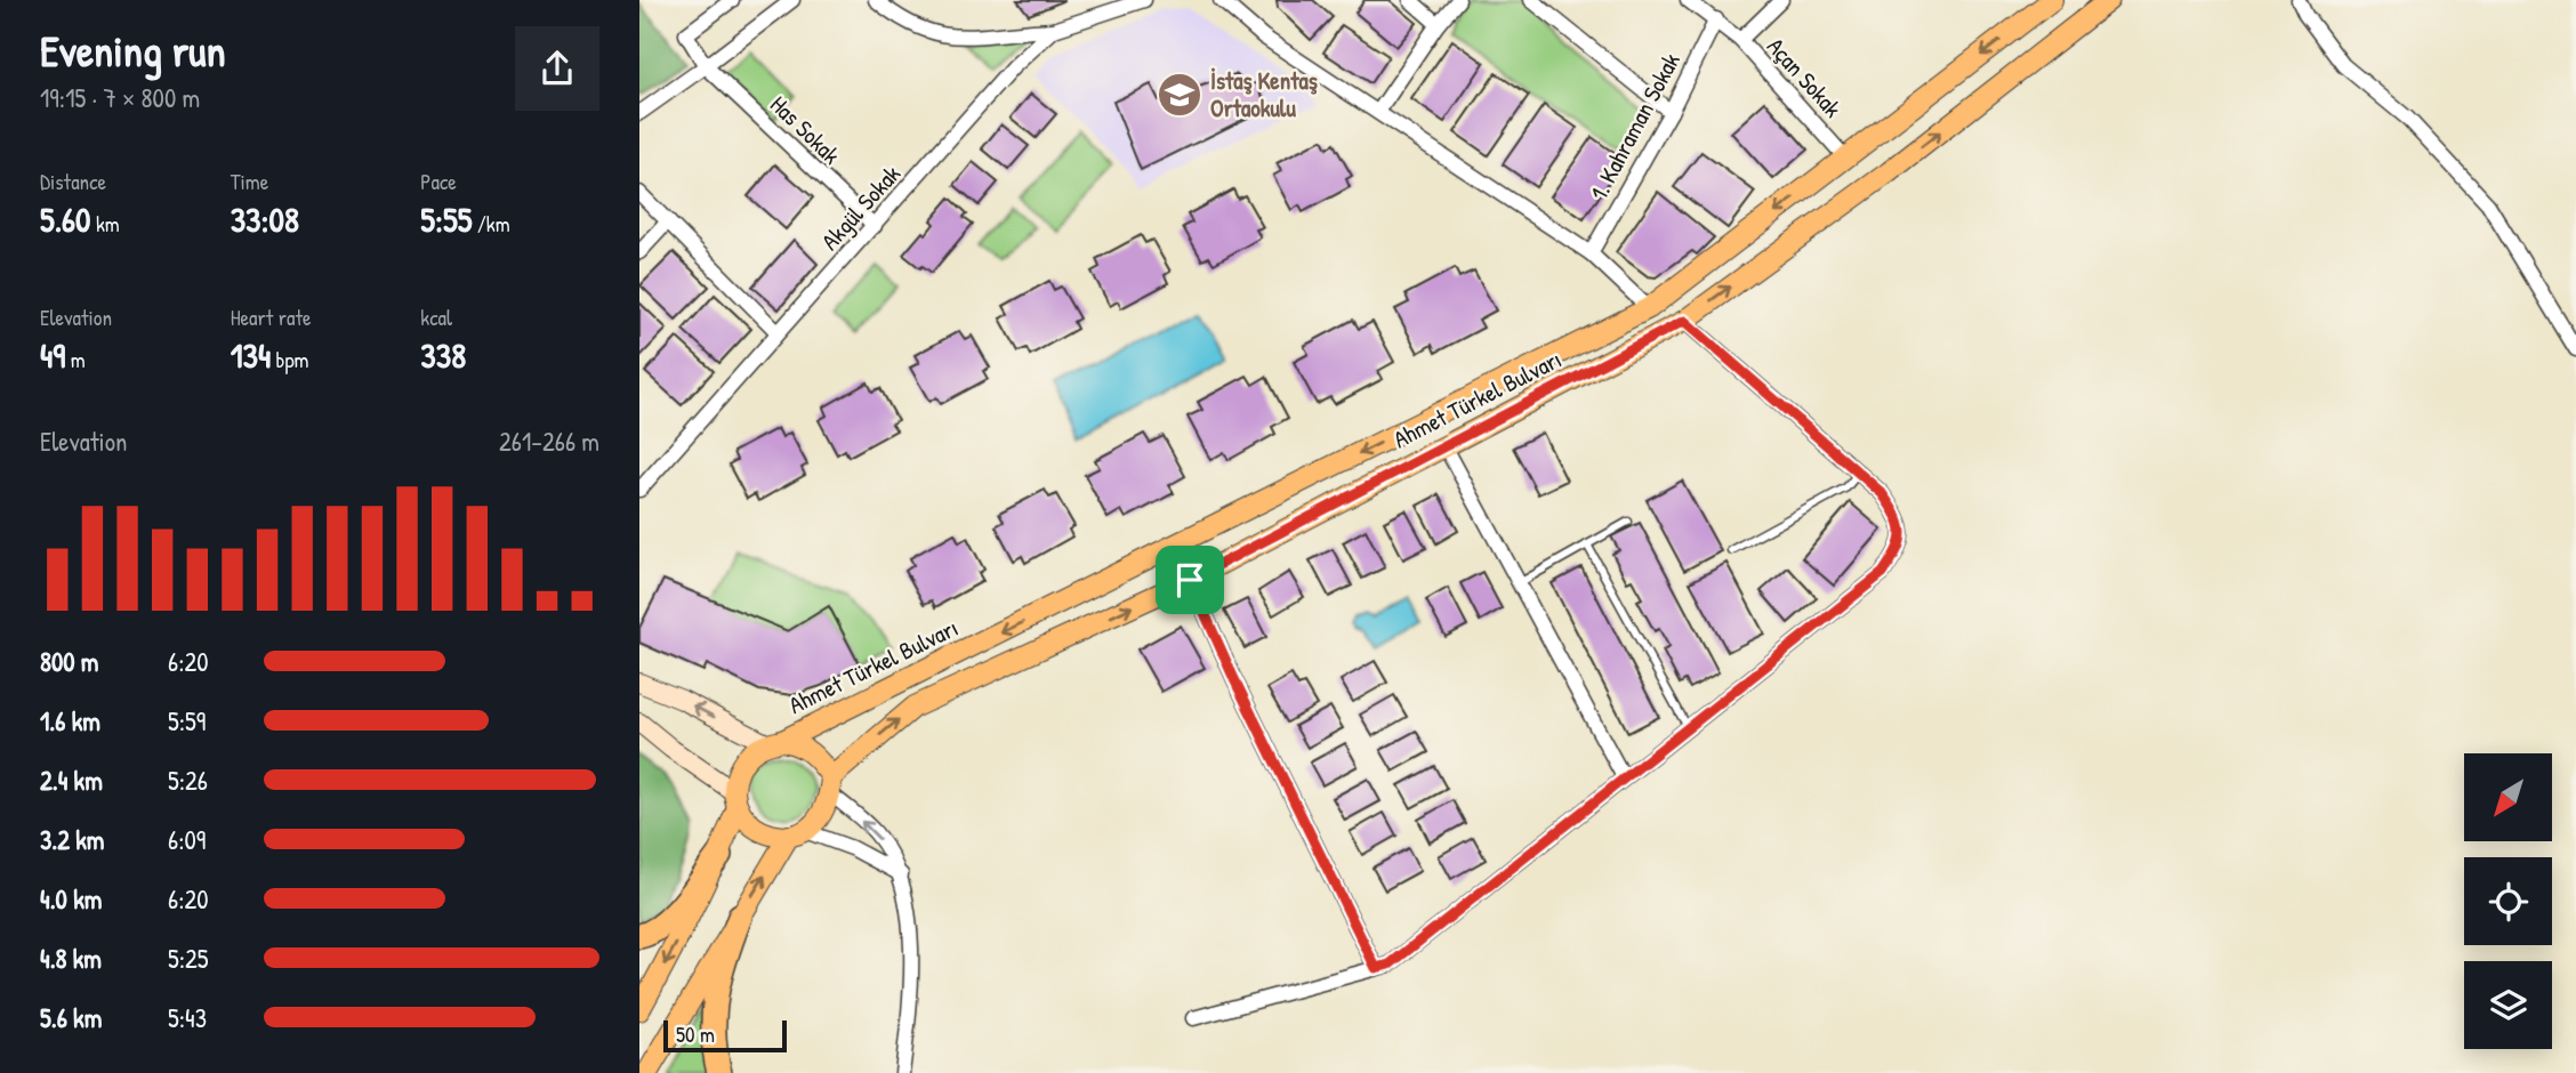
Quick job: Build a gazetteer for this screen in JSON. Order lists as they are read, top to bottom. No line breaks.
{"streets":{"main road":["Ahmet Türkel Bulvarı"],"street":["Açan Sokak","1. Kahraman Sokak","Has Sokak","Akgül Sokak"]},"crossings":[["Açan Sokak","1. Kahraman Sokak"],["Açan Sokak","Ahmet Türkel Bulvarı"],["Has Sokak","Akgül Sokak"]],"places":{"school or university":["İstaş Kentaş Ortaokulu"]},"scale_bar":"50 m","north":"bottom left","page":{"heading":["Evening run","19:15 · 7 × 800 m"],"stats":[["Distance","5.60 km"],["Time","33:08"],["Pace","5:55 /km"],["Elevation","49 m"],["Heart rate","134 bpm"],["kcal","338"]],"chart":["Elevation","261–266 m"],"list":[{"name":"800 m","note":"6:20"},{"name":"1.6 km","note":"5:59"},{"name":"2.4 km","note":"5:26"},{"name":"3.2 km","note":"6:09"},{"name":"4.0 km","note":"6:20"},{"name":"4.8 km","note":"5:25"},{"name":"5.6 km","note":"5:43"}],"scale":"50 m"}}
